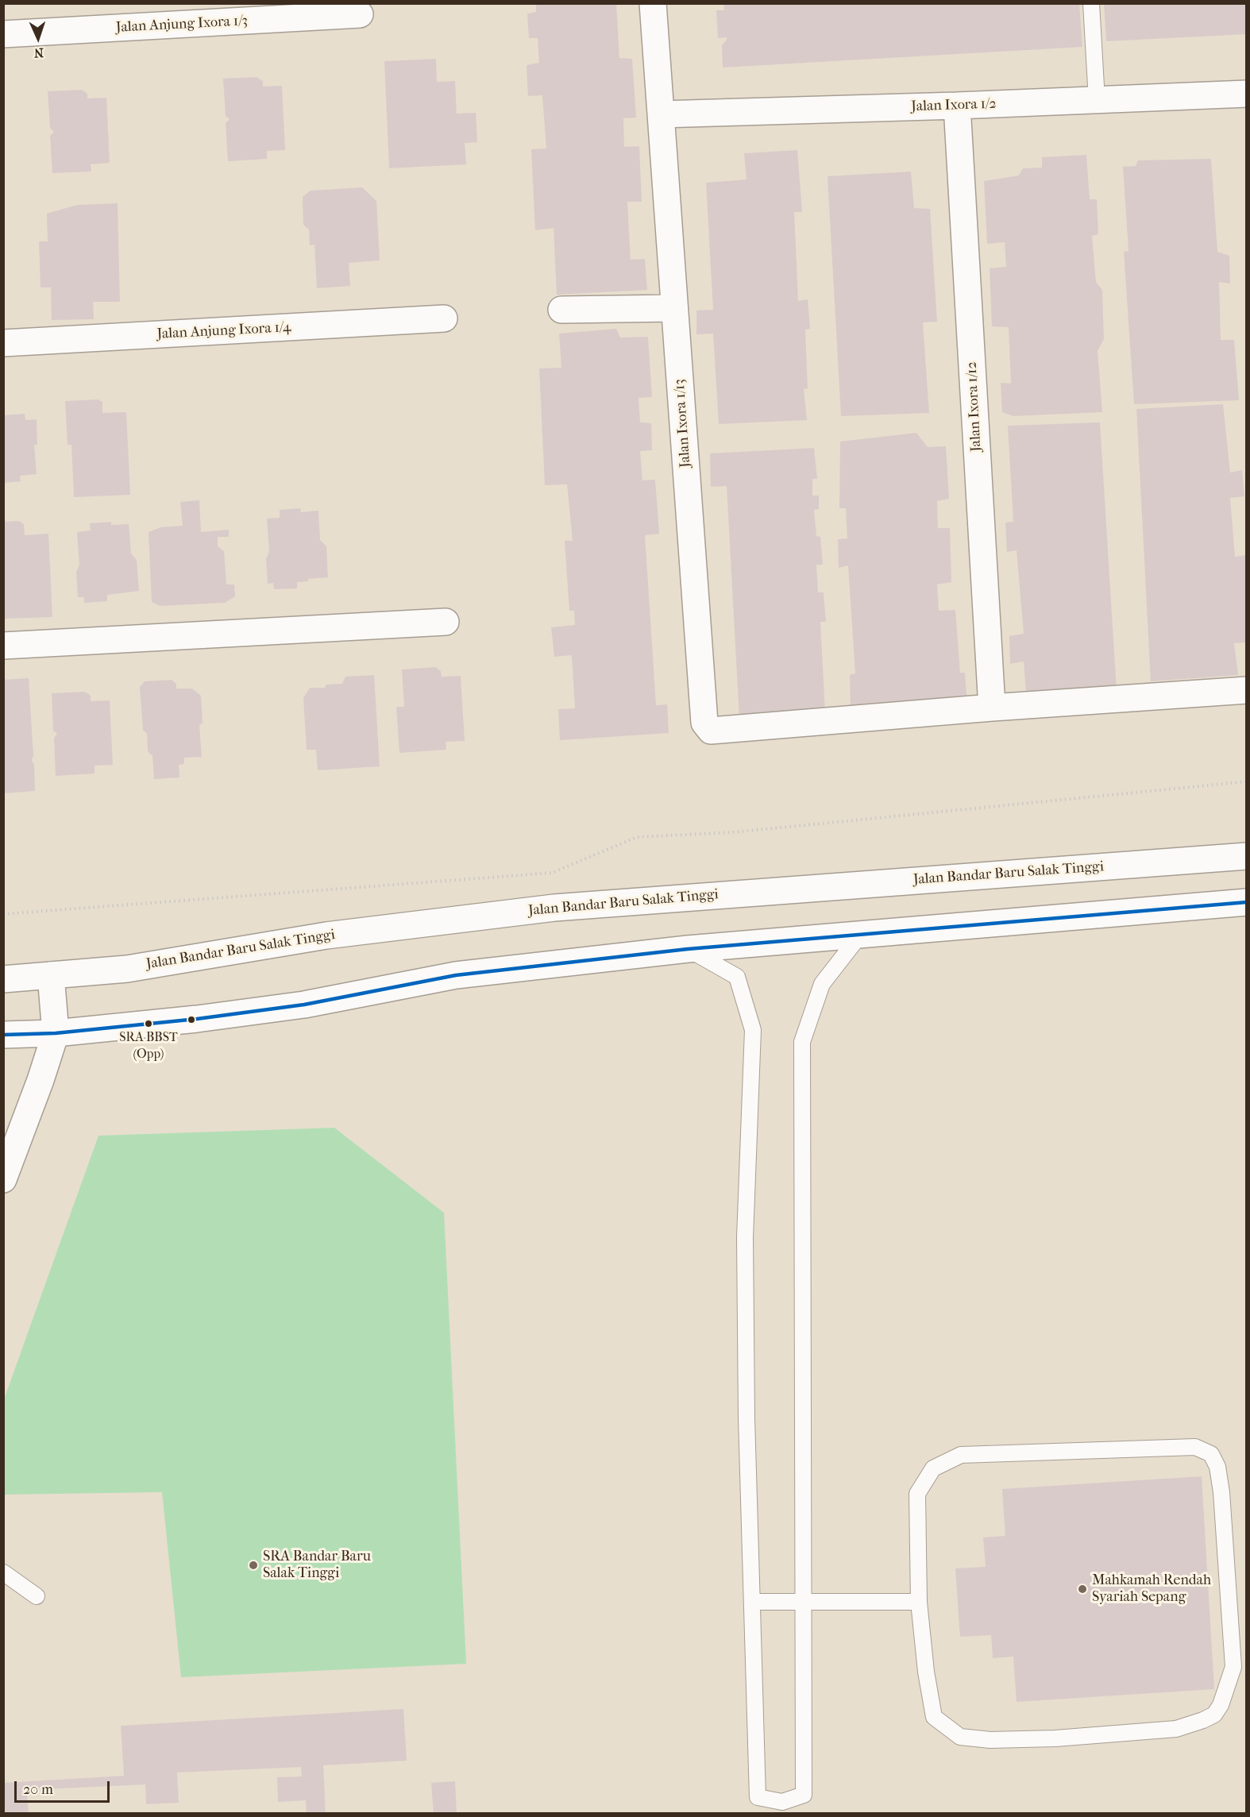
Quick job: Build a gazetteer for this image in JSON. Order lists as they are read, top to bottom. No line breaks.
{"streets":{"street":["Jalan Anjung Ixora 1/3","Jalan Ixora 1/2","Jalan Anjung Ixora 1/4","Jalan Ixora 1/12","Jalan Ixora 1/13","Jalan Bandar Baru Salak Tinggi"]},"crossings":[["Jalan Ixora 1/2","Jalan Ixora 1/12"],["Jalan Ixora 1/2","Jalan Ixora 1/13"],["Jalan Ixora 1/12","Jalan Ixora 1/13"]],"places":["SRA BBST (Opp)","SRA Bandar Baru Salak Tinggi","Mahkamah Rendah Syariah Sepang"],"scale_bar":"20 m","north":"bottom"}
